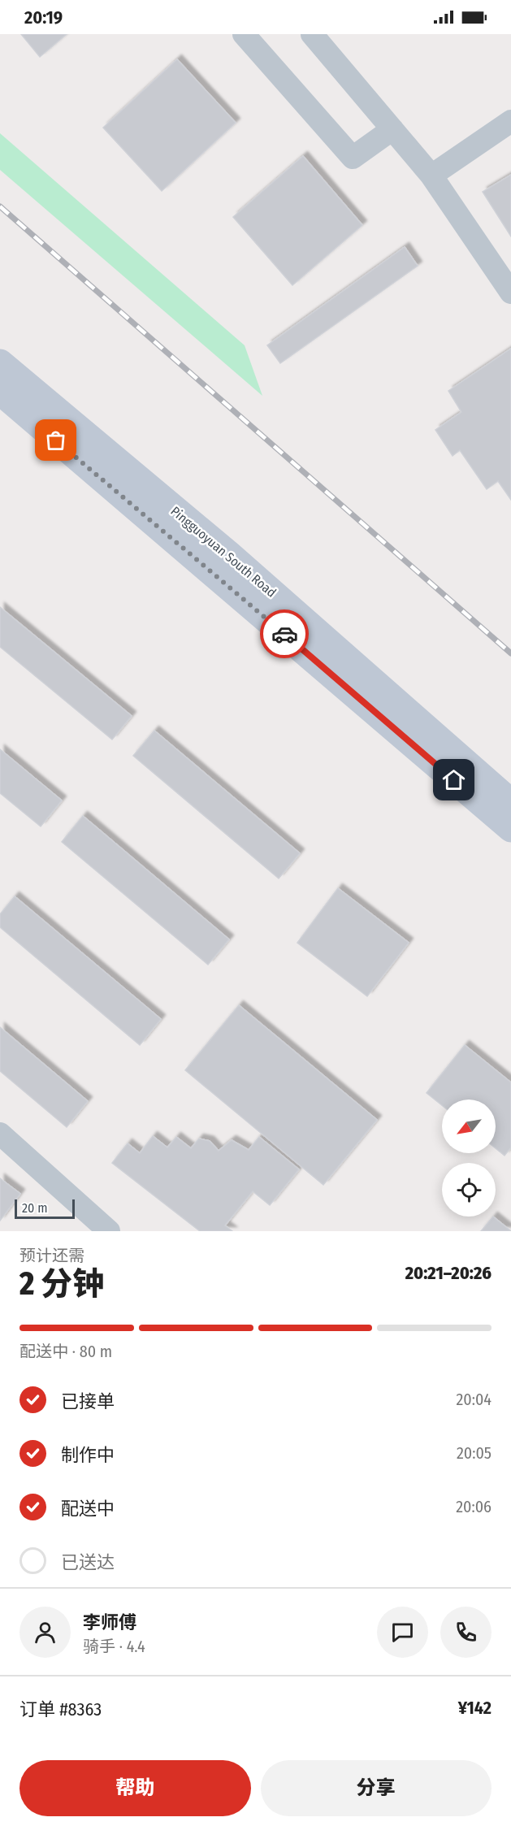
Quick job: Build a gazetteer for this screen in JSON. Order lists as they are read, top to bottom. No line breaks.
{"streets":{"main road":["Pingguoyuan South Road"]},"scale_bar":"20 m","north":"bottom left","page":{"status":"20:19","scale":"20 m","heading":["2 分钟","预计还需","20:21–20:26"],"panel":["李师傅","骑手 · 4.4","订单 #8363","¥142"],"bar":"配送中 · 80 m","list":[["已接单","20:04"],["制作中","20:05"],["配送中","20:06"],"已送达"],"buttons":["帮助","分享"]}}
